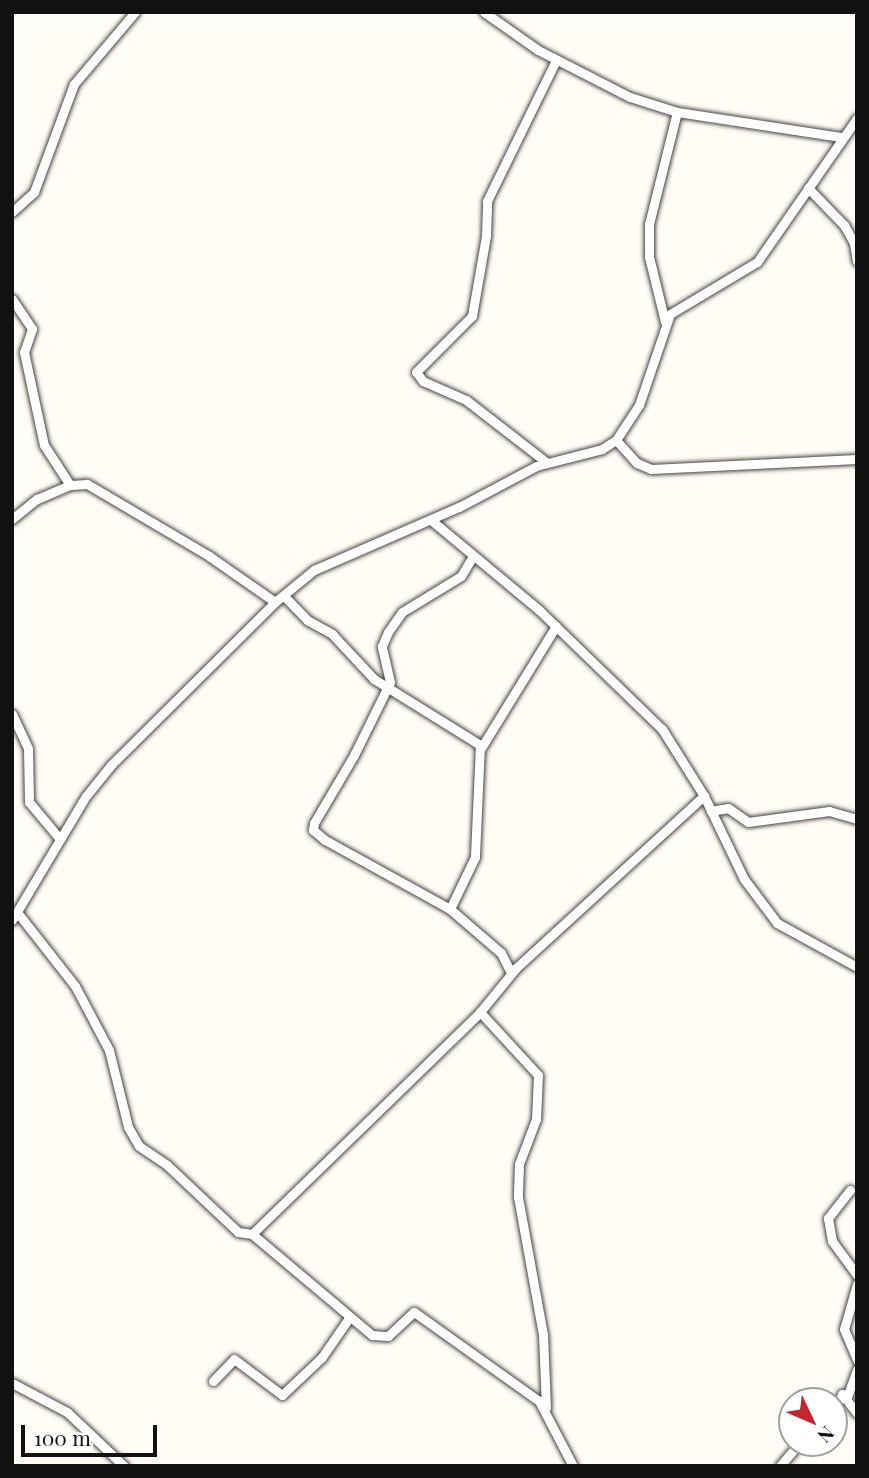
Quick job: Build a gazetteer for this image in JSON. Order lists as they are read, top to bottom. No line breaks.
{"scale_bar":"100 m","north":"bottom right"}
